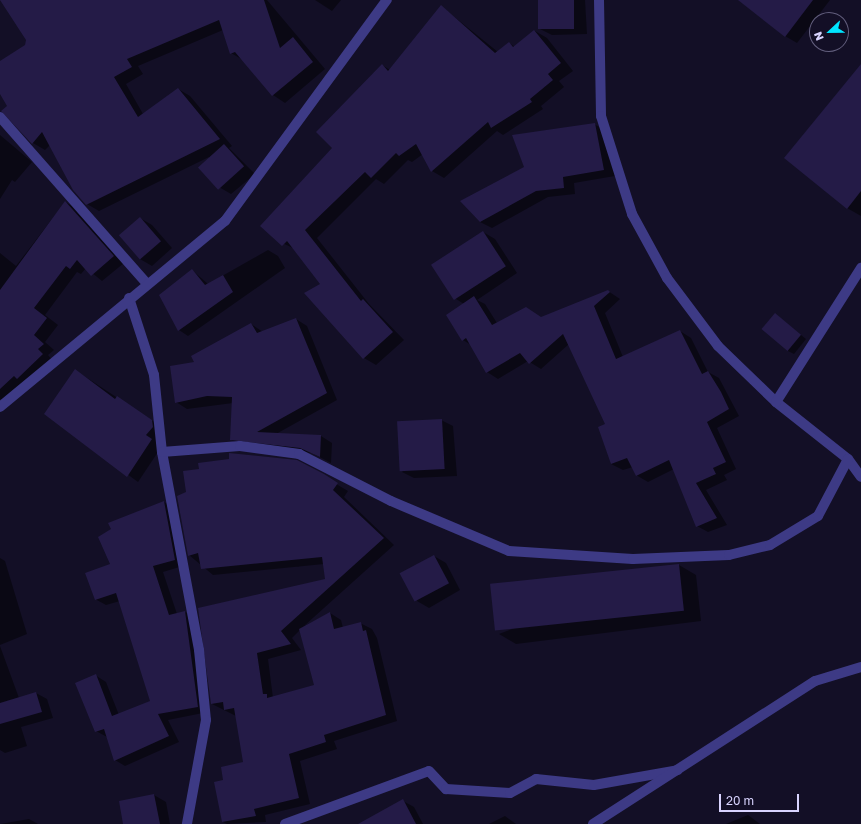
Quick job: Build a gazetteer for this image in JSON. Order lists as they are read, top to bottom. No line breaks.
{"scale_bar":"20 m","north":"left"}
